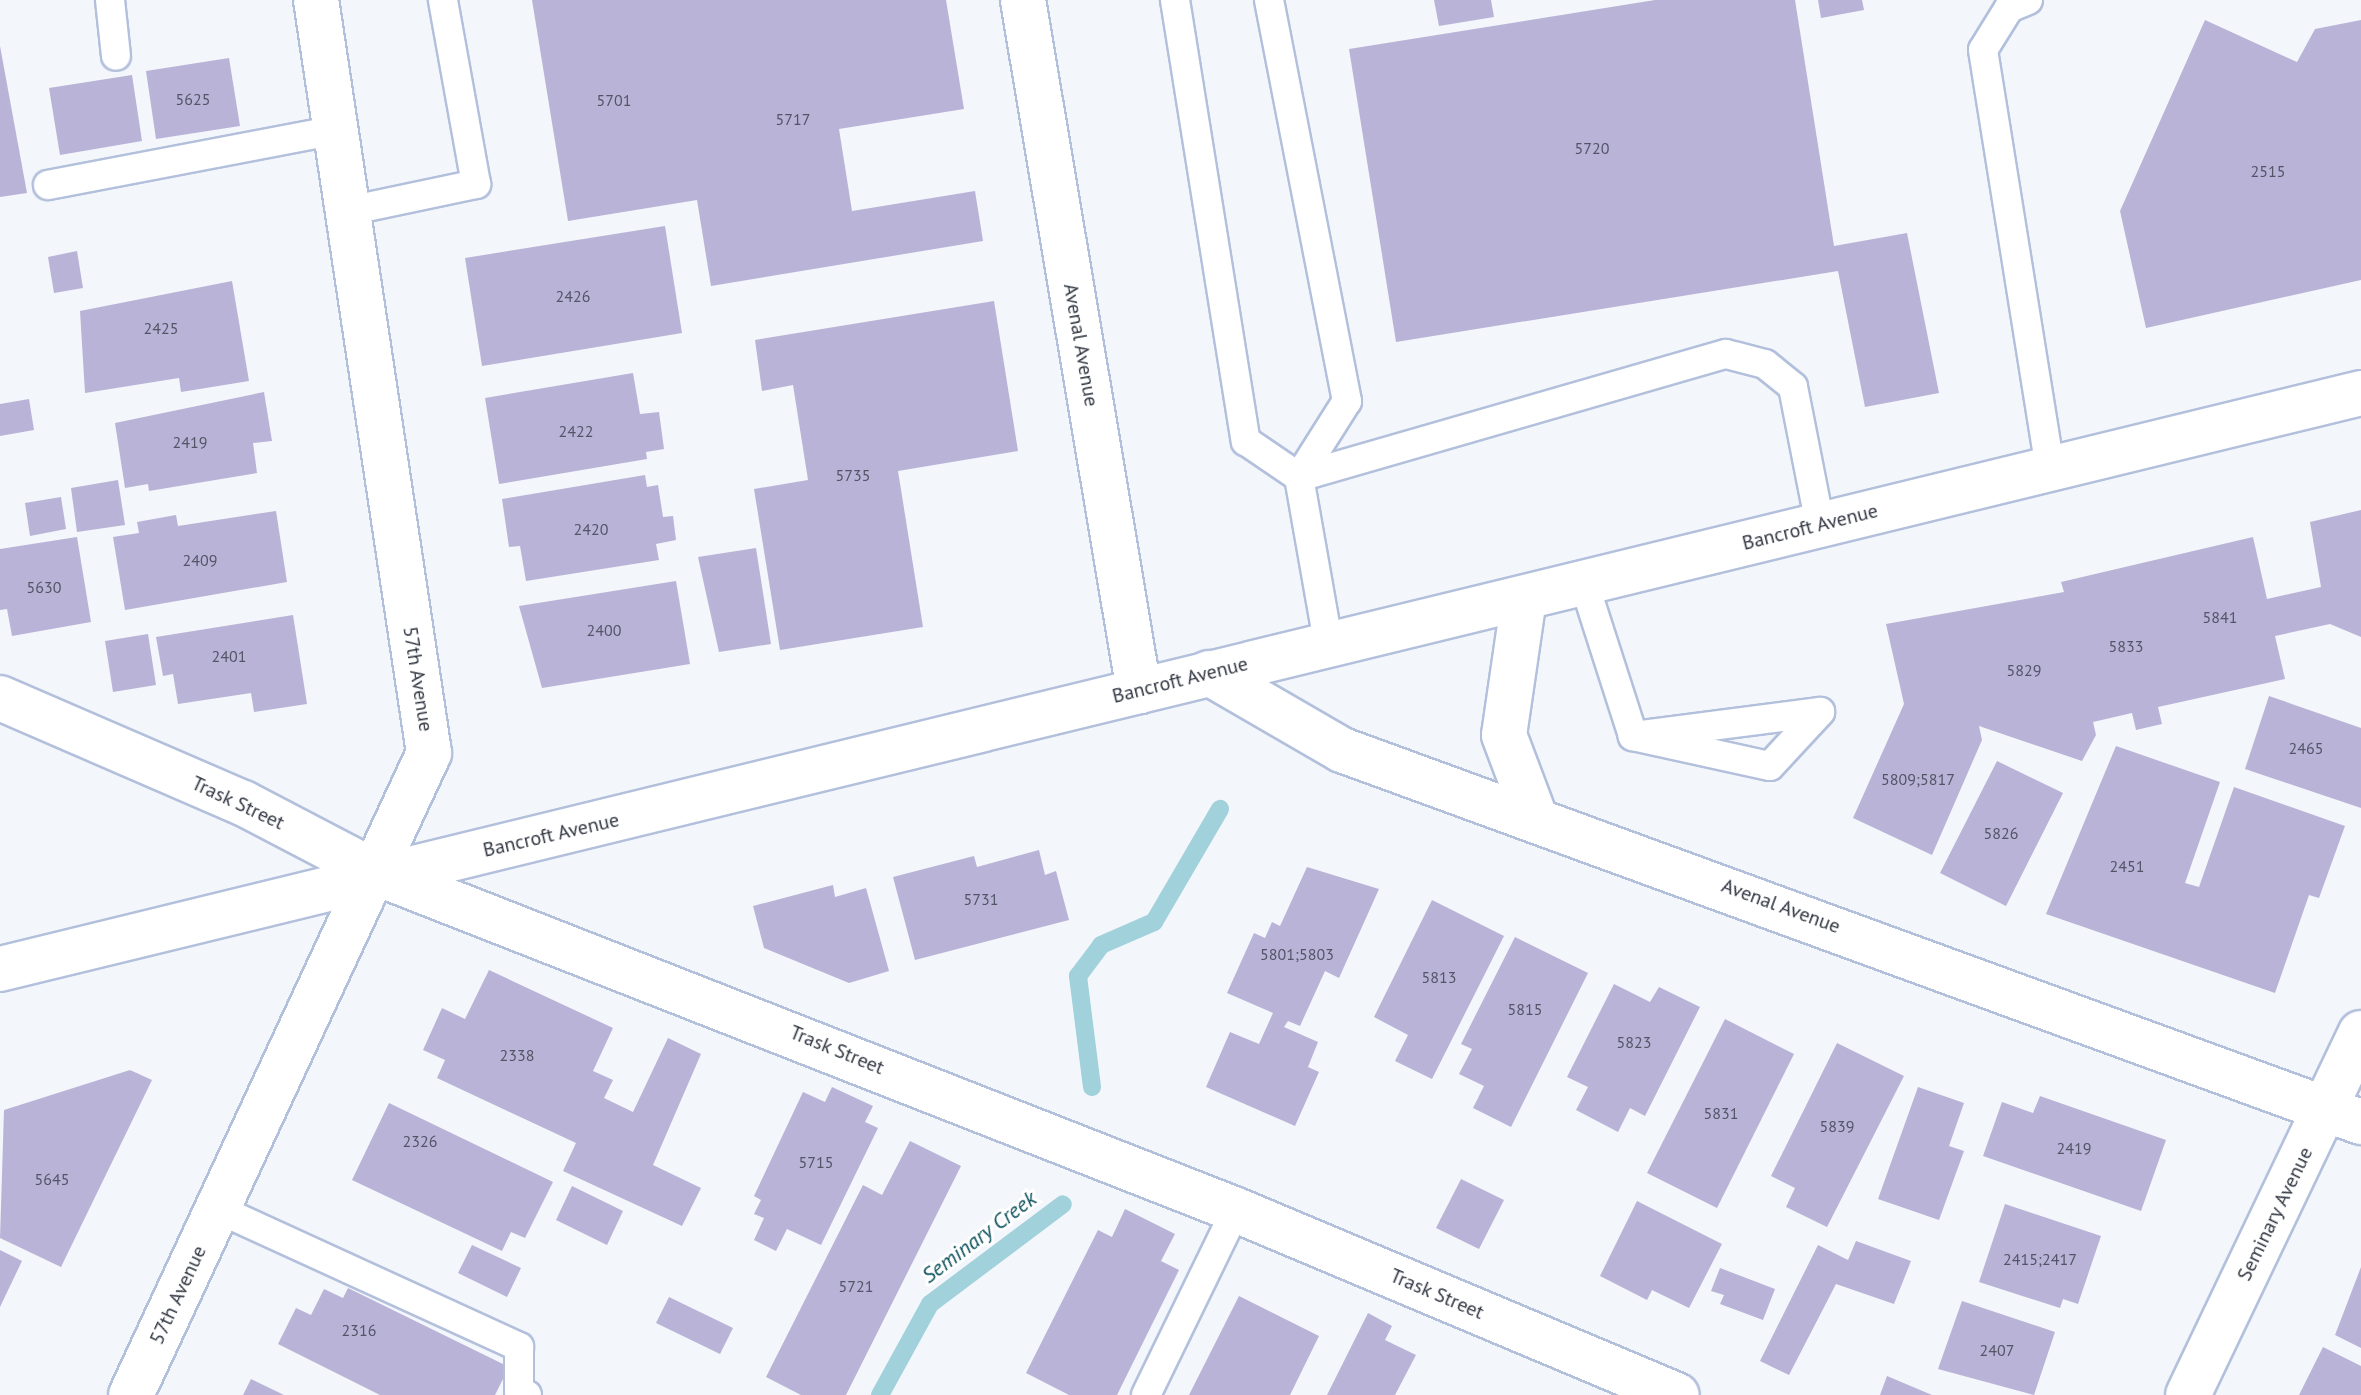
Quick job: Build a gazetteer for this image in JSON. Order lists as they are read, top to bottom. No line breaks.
{"streets":{"street":["Avenal Avenue","Bancroft Avenue","57th Avenue","Trask Street","Seminary Avenue"]},"crossings":[["Avenal Avenue","Bancroft Avenue"],["Avenal Avenue","Seminary Avenue"],["Bancroft Avenue","57th Avenue"],["Bancroft Avenue","Trask Street"],["57th Avenue","Trask Street"]],"water":["Seminary Creek"],"house_numbers":["5625","5701","5717","5720","2515","2426","2425","2422","2419","5735","2420","2409","5630","5841","2400","5833","2401","5829","2465","5809;5817","5826","2451","5731","5801;5803","5813","5815","5823","2338","5831","5839","2326","2419","5715","5645","2415;2417","5721","2316","2407"]}
